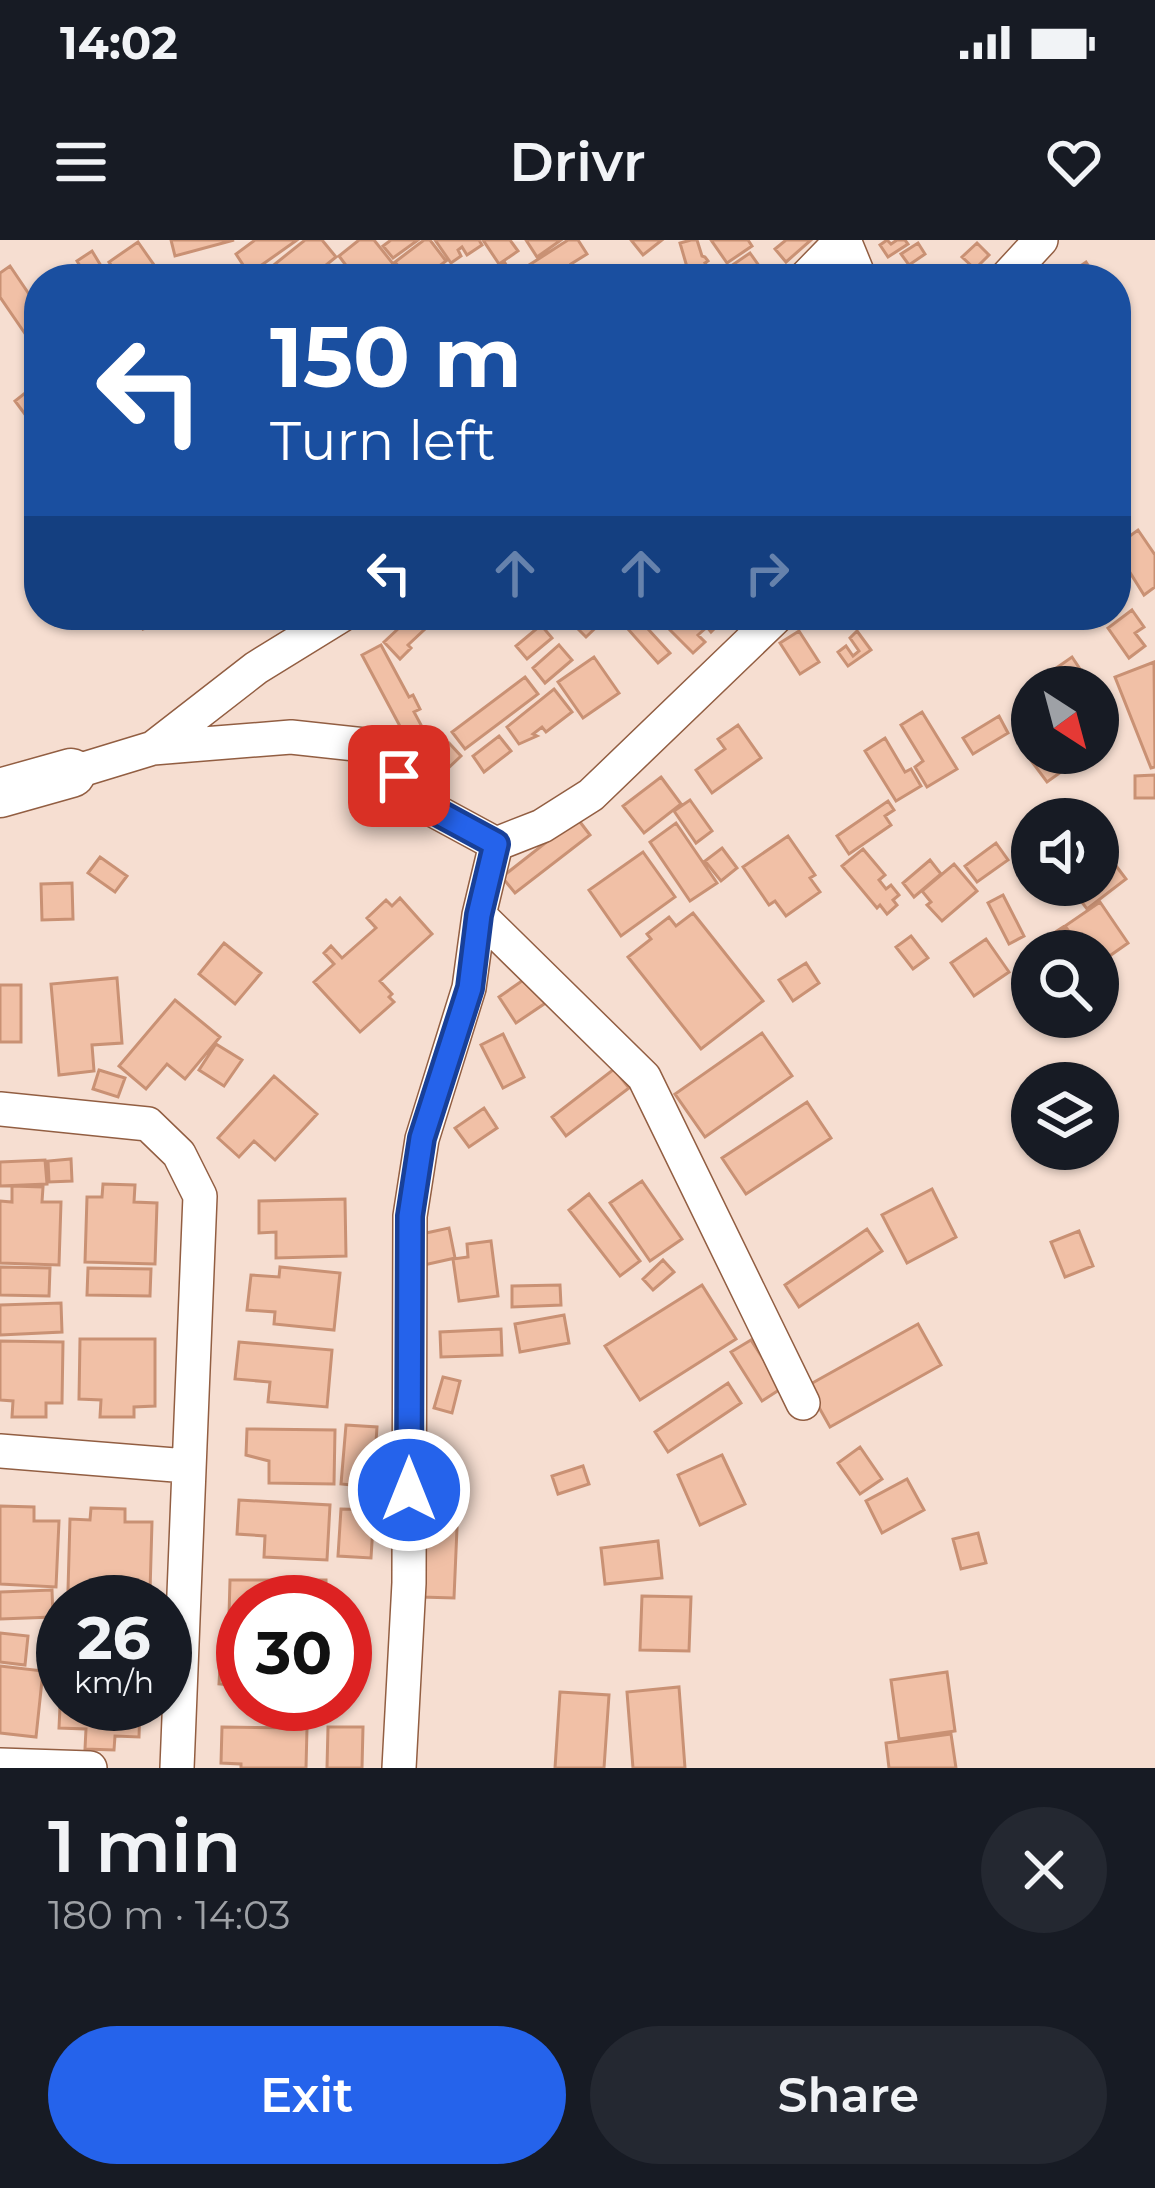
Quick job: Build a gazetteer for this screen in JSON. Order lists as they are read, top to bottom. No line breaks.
{"north":"bottom right","page":{"status":"14:02","header":"Drivr","turn":["150 m","Turn left"],"speed":"26 km/h","limit":"30","heading":["1 min","180 m · 14:03"],"buttons":["Exit","Share"]}}
